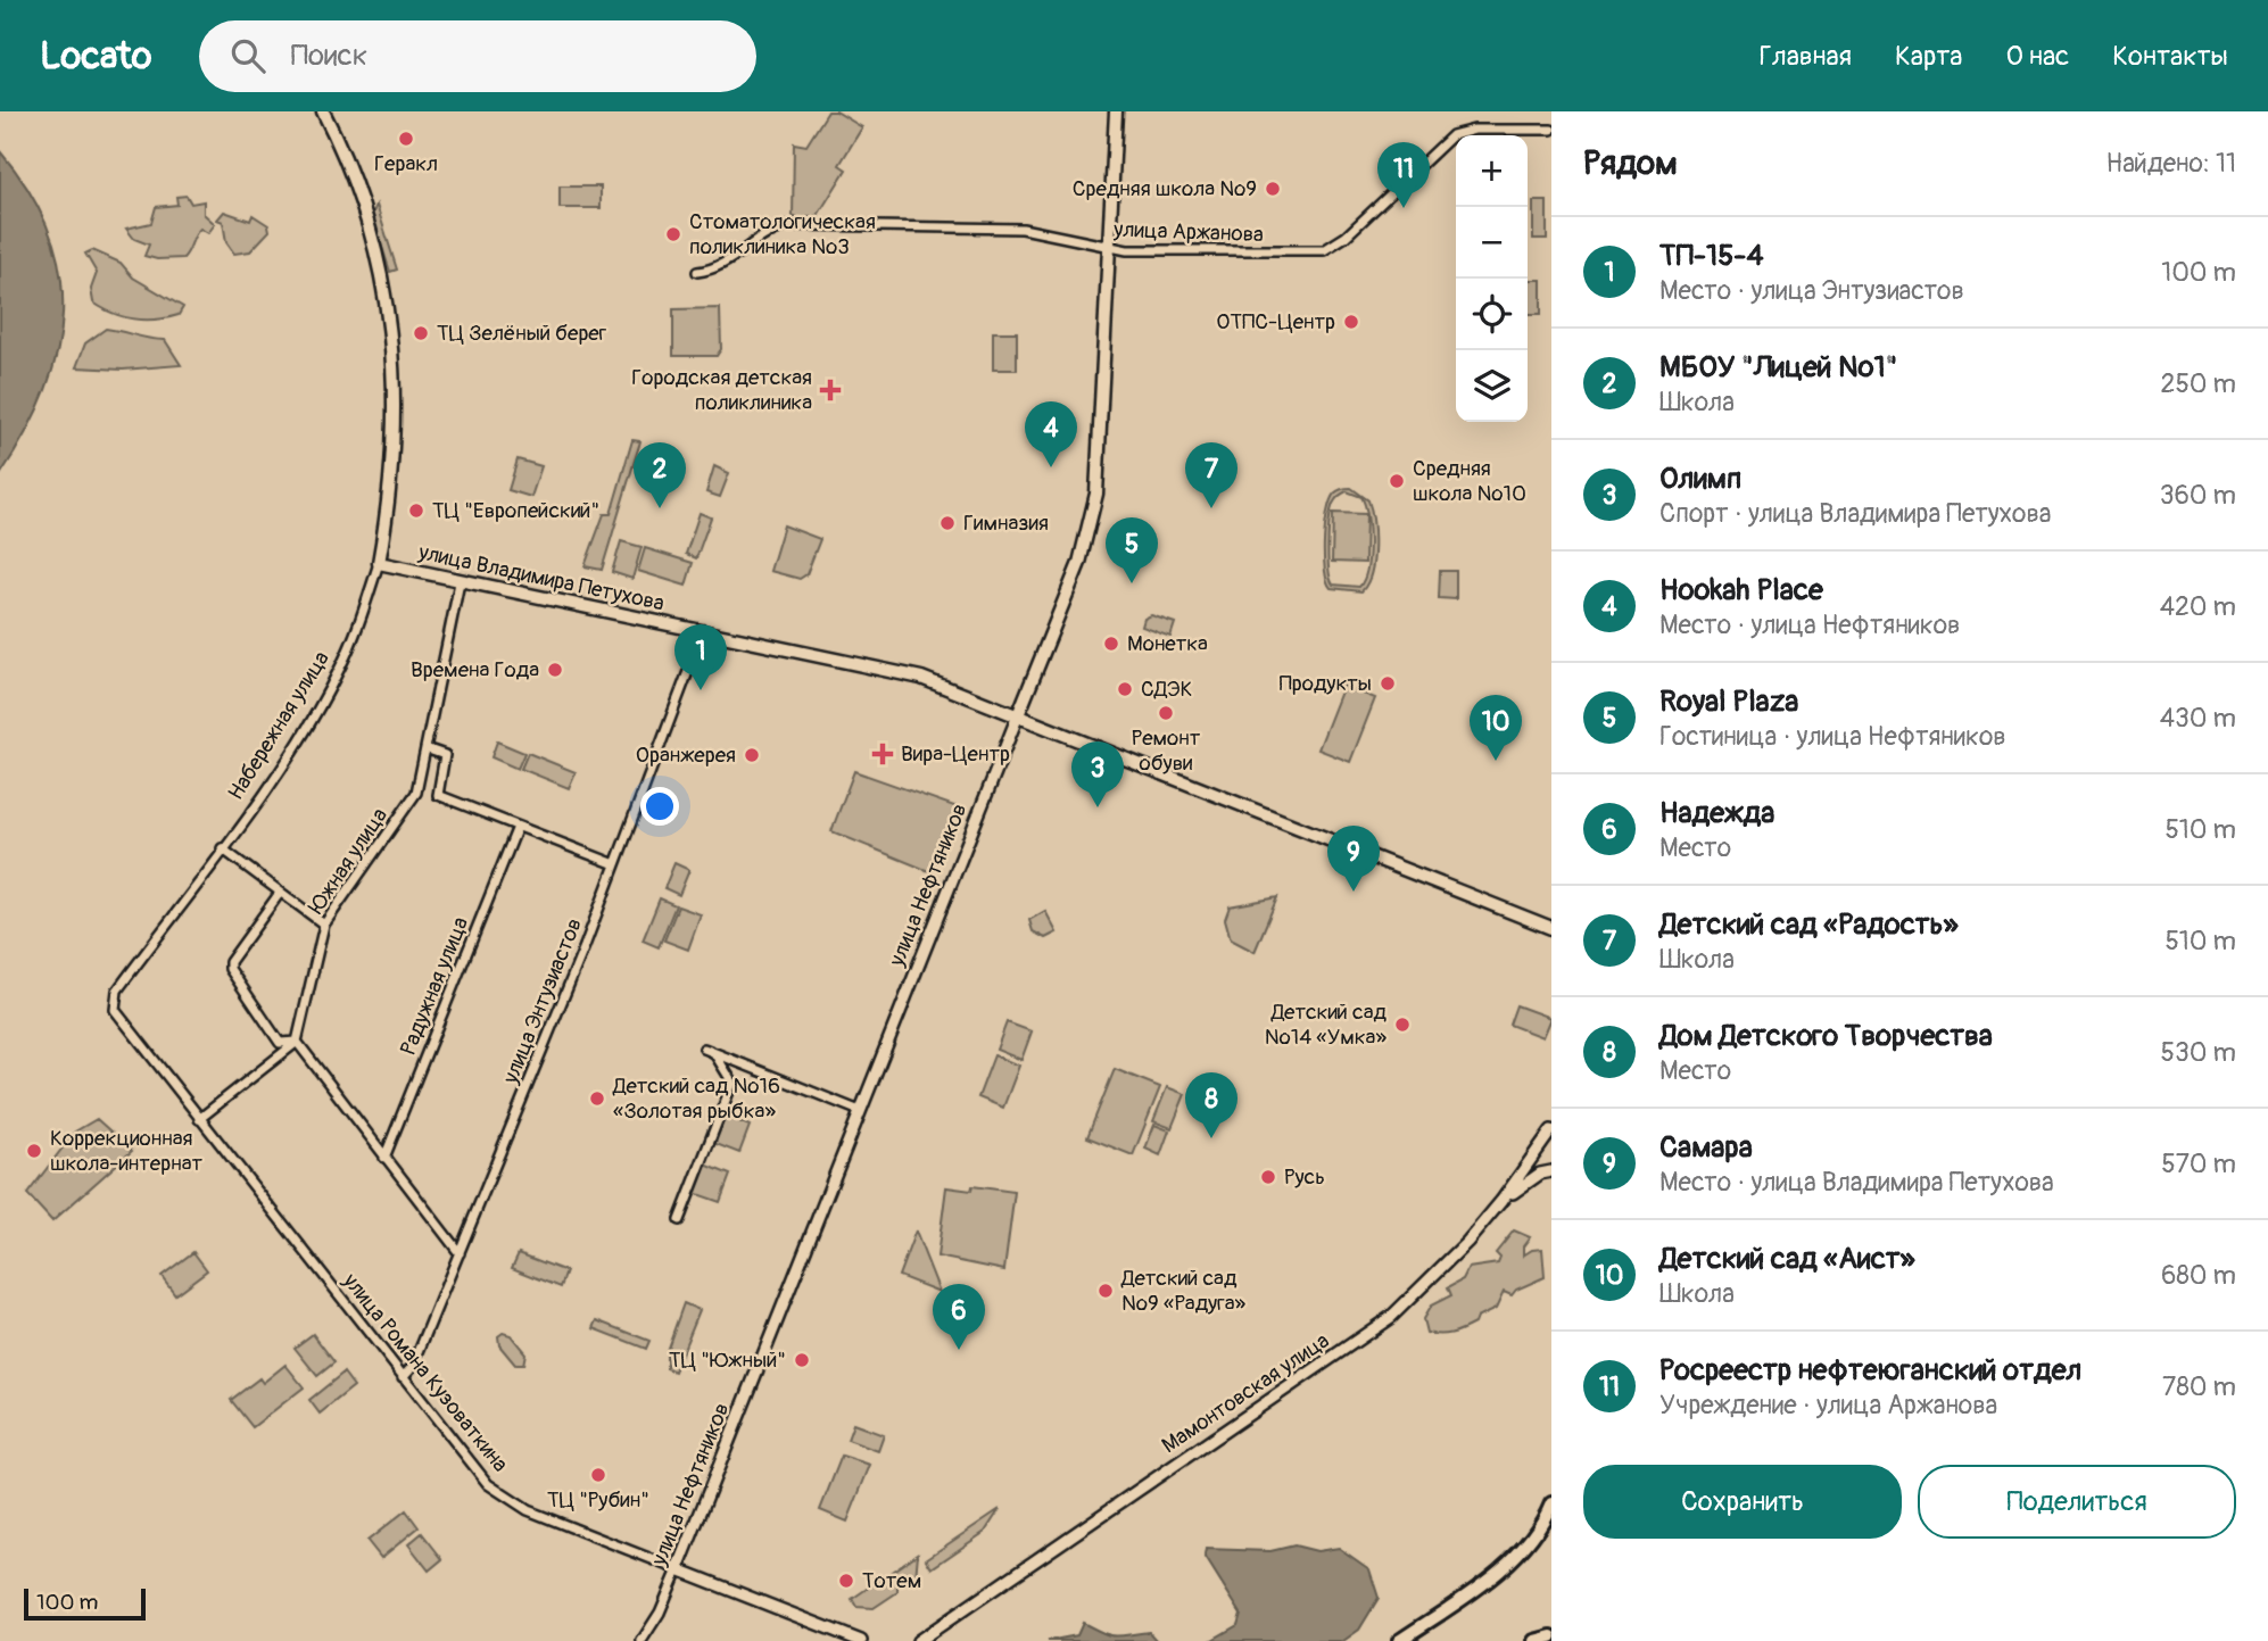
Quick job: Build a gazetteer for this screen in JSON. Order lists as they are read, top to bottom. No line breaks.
{"streets":{"main road":["улица Владимира Петухова","Набережная улица","улица Нефтяников"],"street":["улица Аржанова","Южная улица","Радужная улица","улица Энтузиастов","улица Романа Кузоваткина","Мамонтовская улица"]},"crossings":[["улица Аржанова","улица Нефтяников"],["улица Владимира Петухова","Набережная улица"],["улица Владимира Петухова","Южная улица"],["улица Владимира Петухова","улица Нефтяников"],["улица Владимира Петухова","улица Энтузиастов"],["Набережная улица","улица Романа Кузоваткина"],["улица Нефтяников","улица Романа Кузоваткина"],["улица Энтузиастов","улица Романа Кузоваткина"]],"places":{"other":["Геракл","Средняя школа №9","Стоматологическая поликлиника №3","ОТПС-Центр","ТЦ Зелёный берег","Средняя школа №10","ТЦ \"Европейский\"","Гимназия","Монетка","Времена Года","Продукты","СДЭК","Ремонт обуви","Оранжерея","Детский сад №14 «Умка»","Детский сад №16 «Золотая рыбка»","Коррекционная школа-интернат","Русь","Детский сад №9 «Радуга»","ТЦ \"Южный\"","ТЦ \"Рубин\"","Тотем"],"health":["Городская детская поликлиника","Вира-Центр"]},"scale_bar":"100 m","page":{"header":"Locato","search":"Поиск","nav":["Главная","Карта","О нас","Контакты"],"heading":["Рядом","Найдено: 11"],"map_buttons":["+","−"],"pins":["11","4","2","7","5","1","10","3","9","8","6"],"list":[{"mark":"1","name":"ТП-15-4","note":"Место · улица Энтузиастов","value":"100 m"},{"mark":"2","name":"МБОУ \"Лицей №1\"","note":"Школа","value":"250 m"},{"mark":"3","name":"Олимп","note":"Спорт · улица Владимира Петухова","value":"360 m"},{"mark":"4","name":"Hookah Place","note":"Место · улица Нефтяников","value":"420 m"},{"mark":"5","name":"Royal Plaza","note":"Гостиница · улица Нефтяников","value":"430 m"},{"mark":"6","name":"Надежда","note":"Место","value":"510 m"},{"mark":"7","name":"Детский сад «Радость»","note":"Школа","value":"510 m"},{"mark":"8","name":"Дом Детского Творчества","note":"Место","value":"530 m"},{"mark":"9","name":"Самара","note":"Место · улица Владимира Петухова","value":"570 m"},{"mark":"10","name":"Детский сад «Аист»","note":"Школа","value":"680 m"},{"mark":"11","name":"Росреестр нефтеюганский отдел","note":"Учреждение · улица Аржанова","value":"780 m"}],"buttons":["Сохранить","Поделиться"],"scale":"100 m"}}
